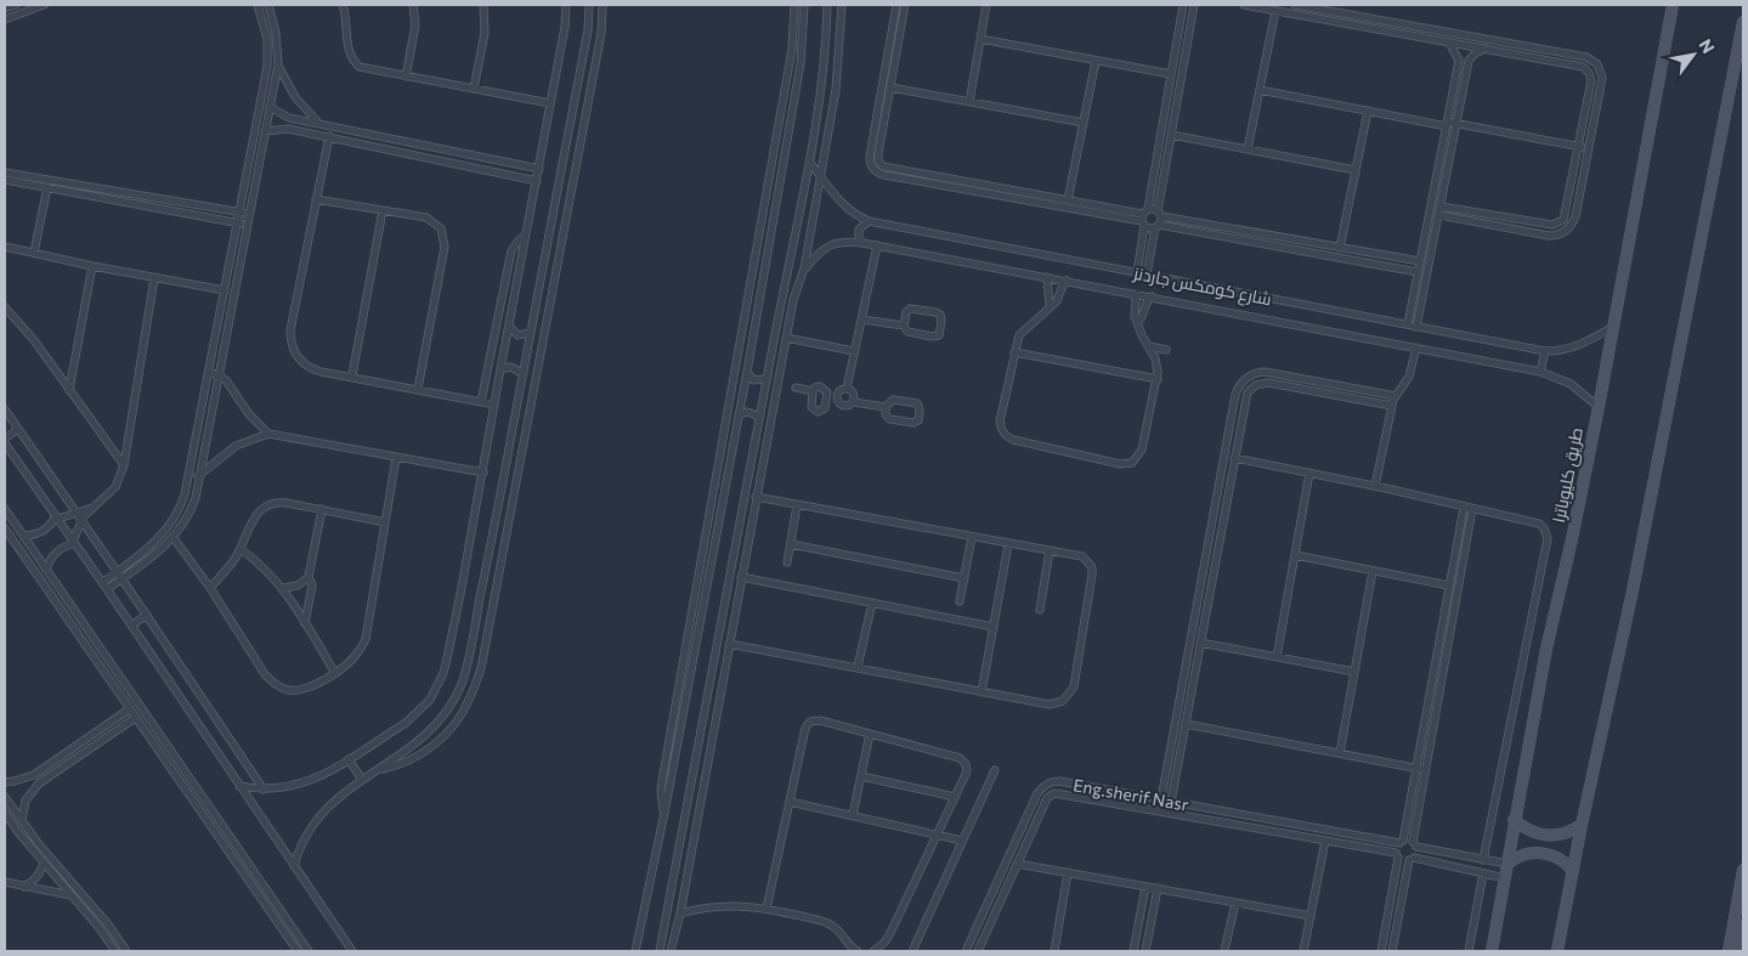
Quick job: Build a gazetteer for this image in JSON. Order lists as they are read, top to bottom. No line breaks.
{"streets":{"main road":["طريق كليوباترا"],"street":["شارع كومكس جاردنز","Eng.sherif Nasr"]},"crossings":[["شارع كومكس جاردنز","طريق كليوباترا"]],"north":"top right"}
